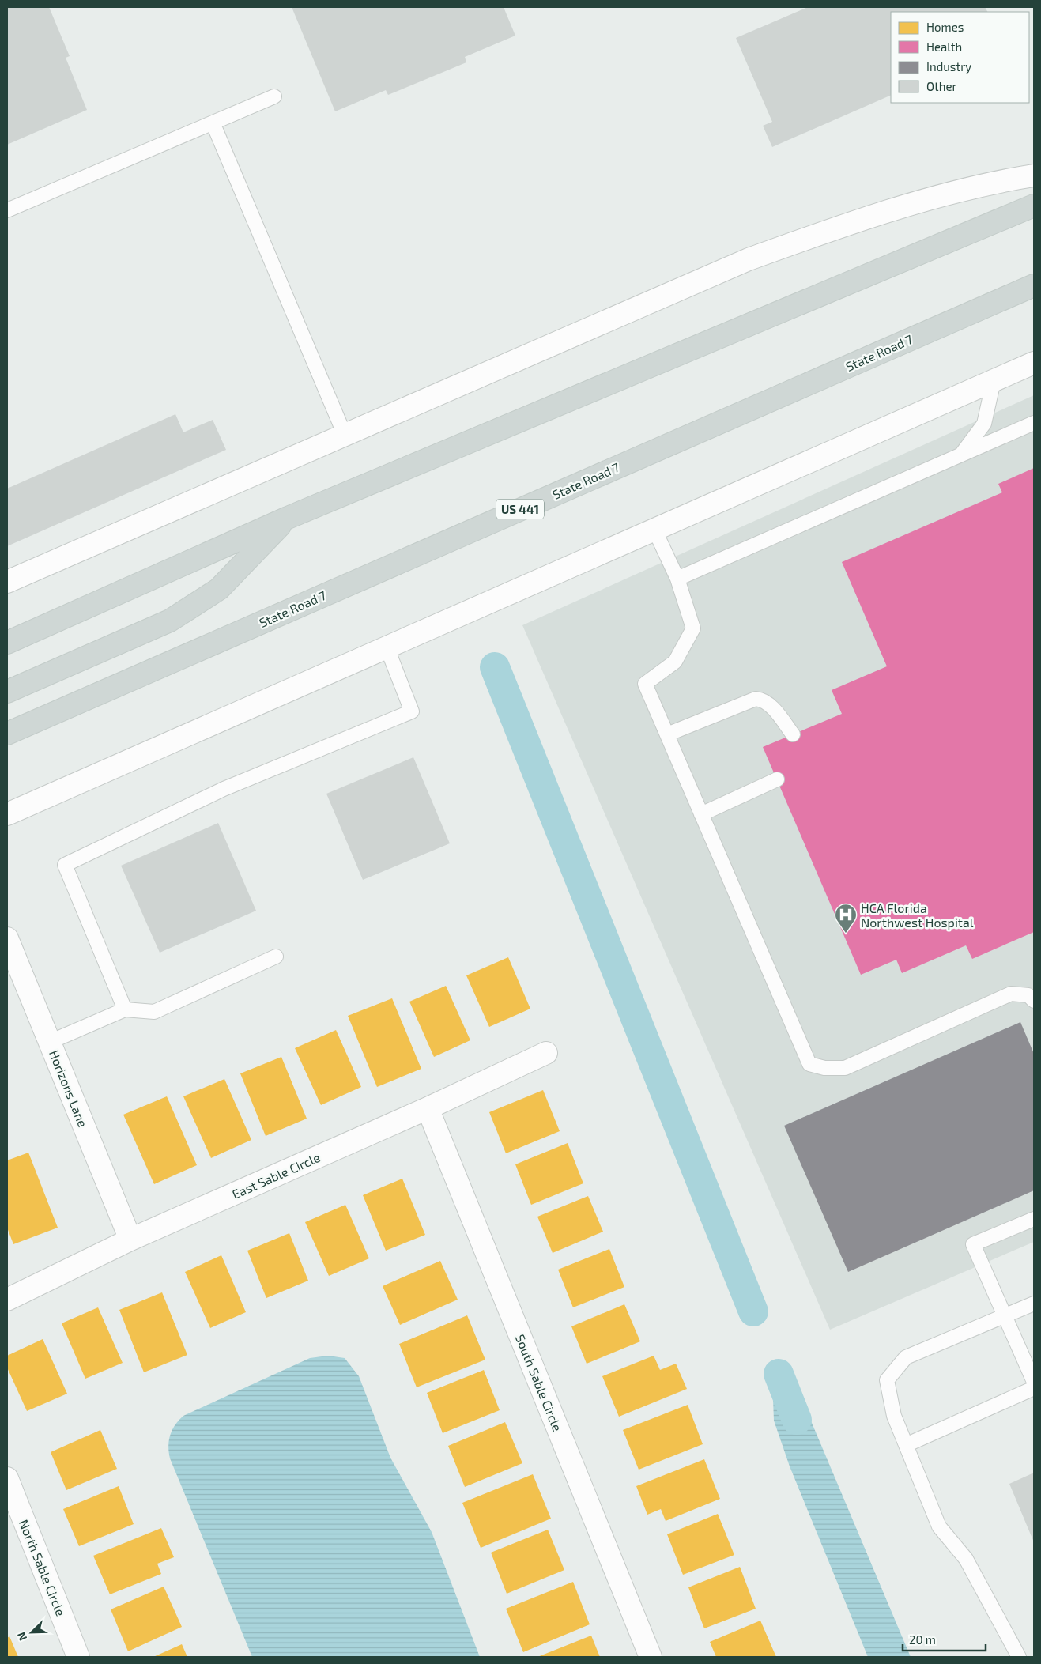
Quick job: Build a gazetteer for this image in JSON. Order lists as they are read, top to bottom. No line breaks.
{"streets":{"main road":["State Road 7","US 441"],"street":["Horizons Lane","East Sable Circle","South Sable Circle","North Sable Circle"]},"crossings":[["Horizons Lane","East Sable Circle"],["East Sable Circle","South Sable Circle"]],"places":{"hospital":["HCA Florida Northwest Hospital"]},"legend":["Homes","Health","Industry","Other"],"scale_bar":"20 m","north":"bottom left"}
